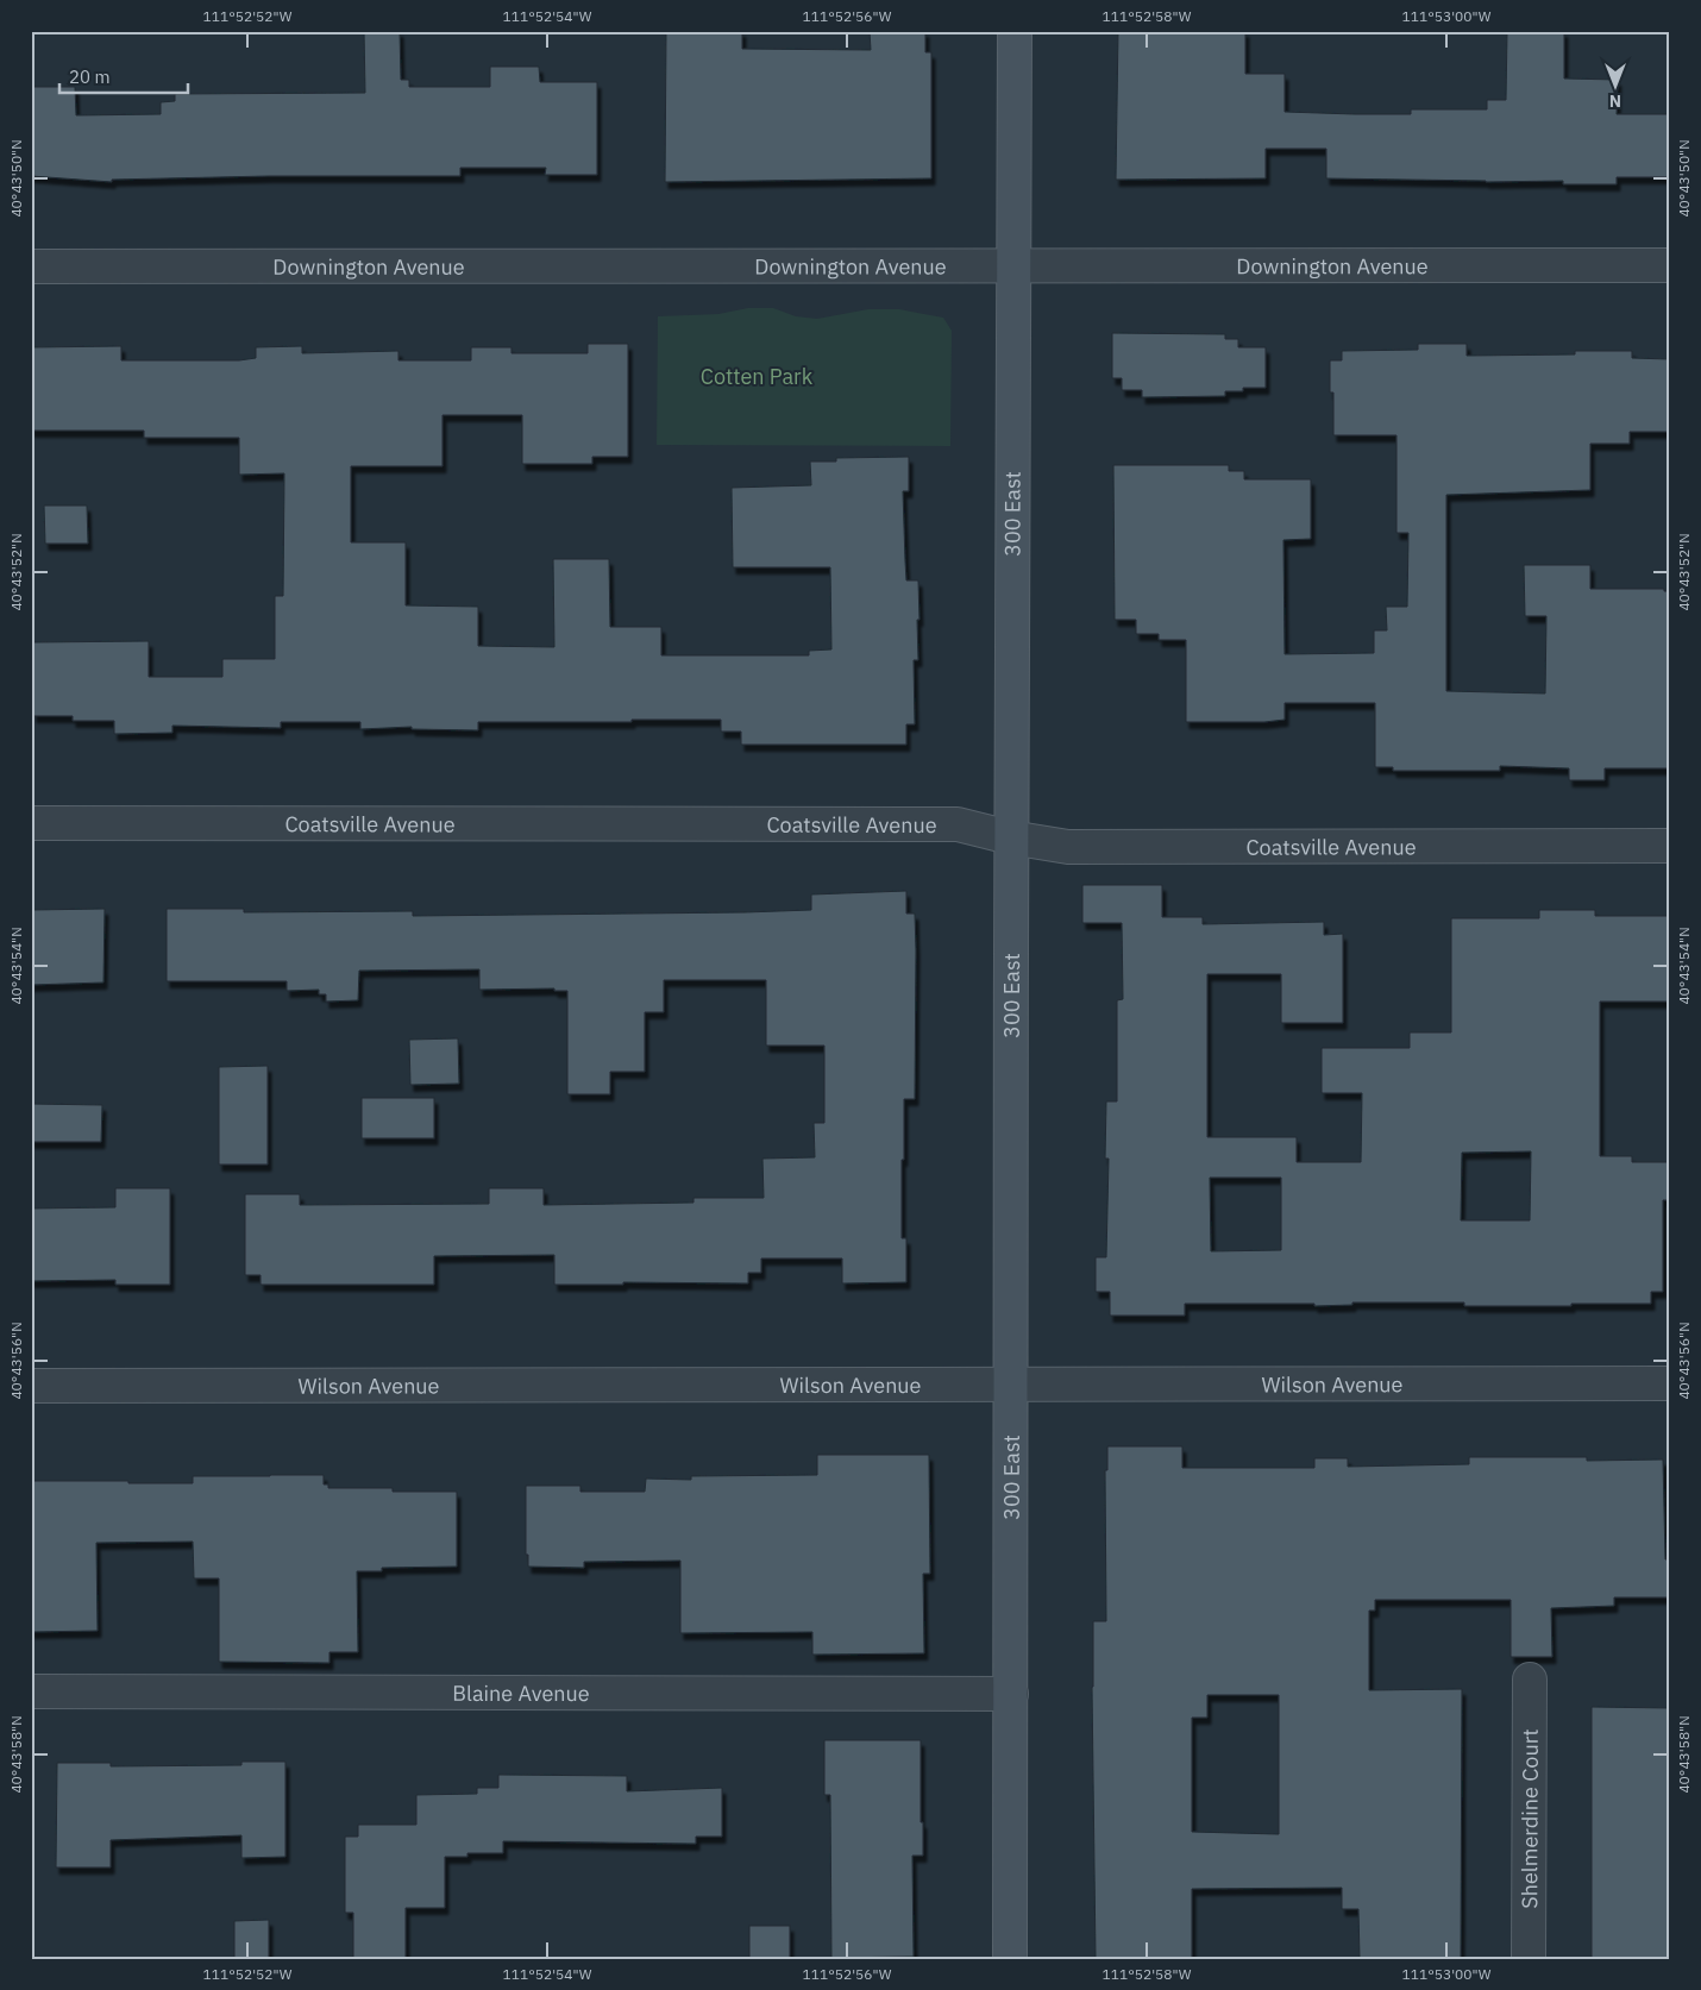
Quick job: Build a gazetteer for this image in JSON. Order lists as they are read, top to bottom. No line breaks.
{"streets":{"street":["Downington Avenue","300 East","Coatsville Avenue","Wilson Avenue","Blaine Avenue","Shelmerdine Court"]},"crossings":[["Downington Avenue","300 East"],["300 East","Coatsville Avenue"],["300 East","Wilson Avenue"],["300 East","Blaine Avenue"]],"parks":["Cotten Park"],"scale_bar":"20 m","north":"bottom","coordinates":["111°52'52\"W","111°52'54\"W","111°52'56\"W","111°52'58\"W","111°53'00\"W","40°43'50\"N","40°43'52\"N","40°43'54\"N","40°43'56\"N","40°43'58\"N"]}
